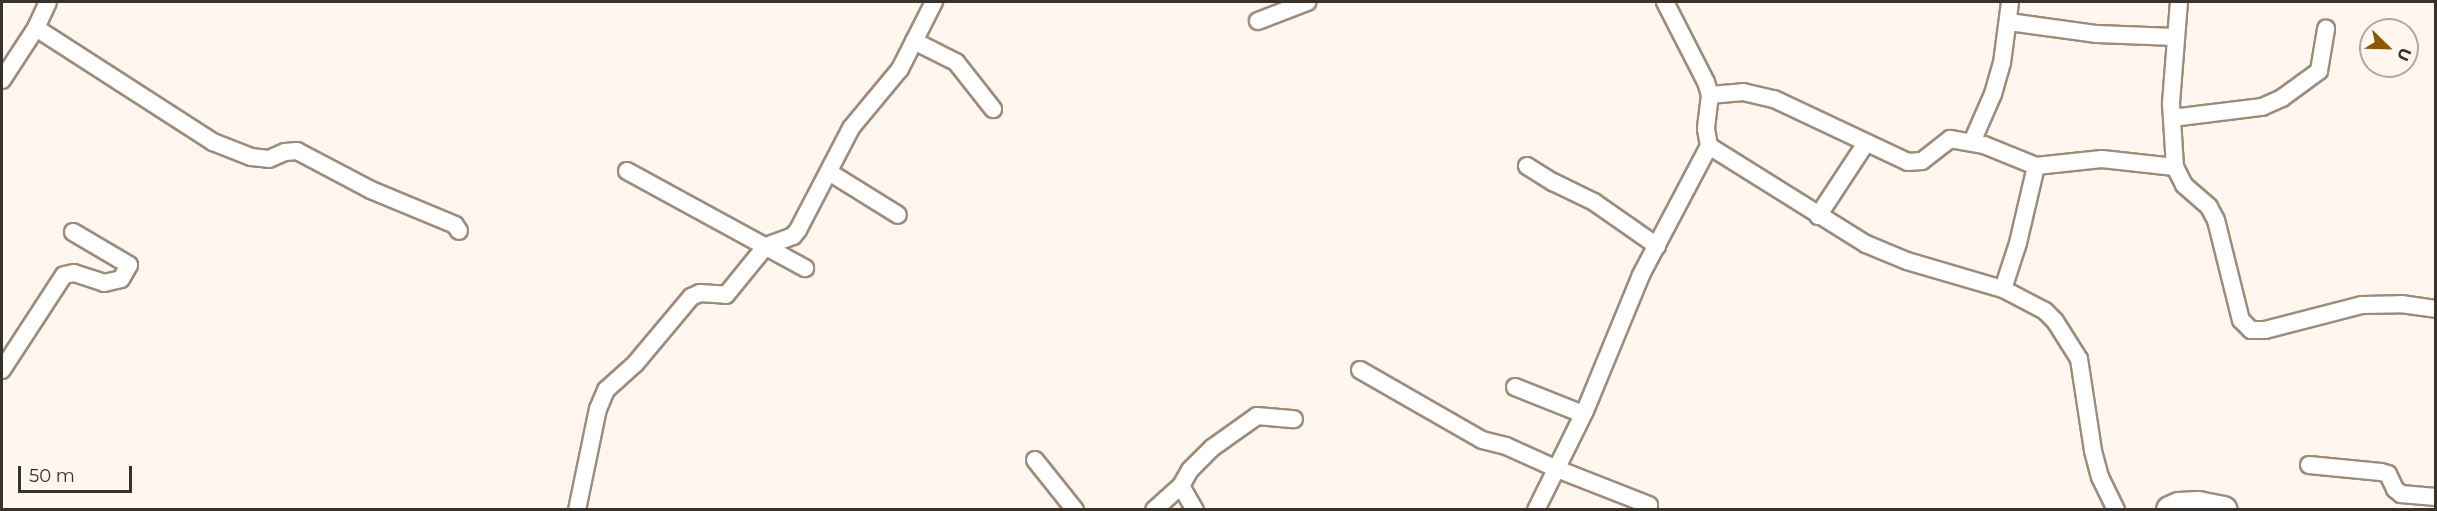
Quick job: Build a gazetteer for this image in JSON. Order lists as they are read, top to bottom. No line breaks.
{"scale_bar":"50 m","north":"bottom right"}
